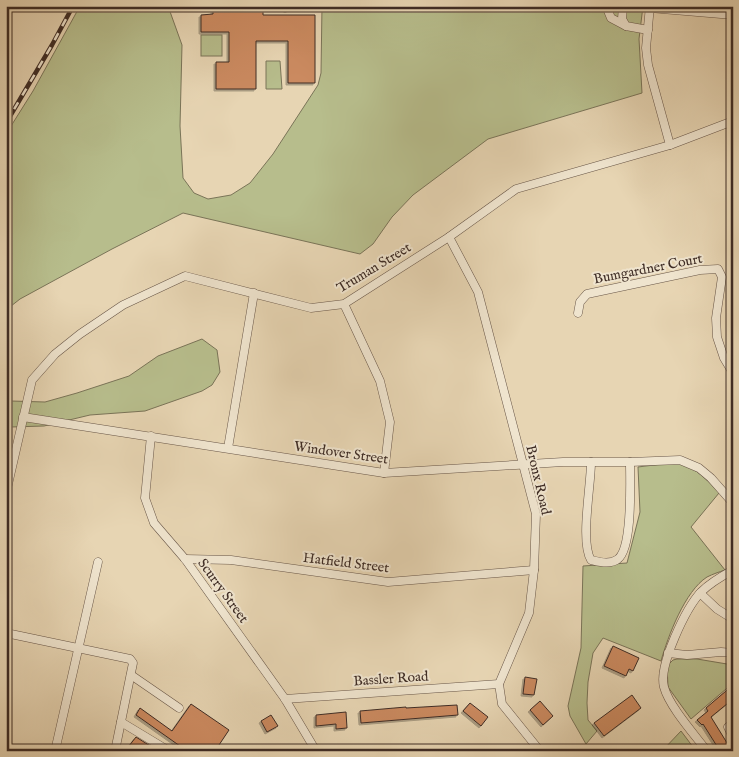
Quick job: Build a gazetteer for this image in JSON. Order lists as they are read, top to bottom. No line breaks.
{"streets":{"street":["Truman Street","Bumgardner Court","Windover Street","Bronx Road","Hatfield Street","Scurry Street","Bassler Road"]},"crossings":[["Truman Street","Windover Street"],["Truman Street","Bronx Road"],["Windover Street","Bronx Road"],["Windover Street","Scurry Street"],["Bronx Road","Hatfield Street"],["Bronx Road","Bassler Road"],["Hatfield Street","Scurry Street"],["Scurry Street","Bassler Road"]]}
